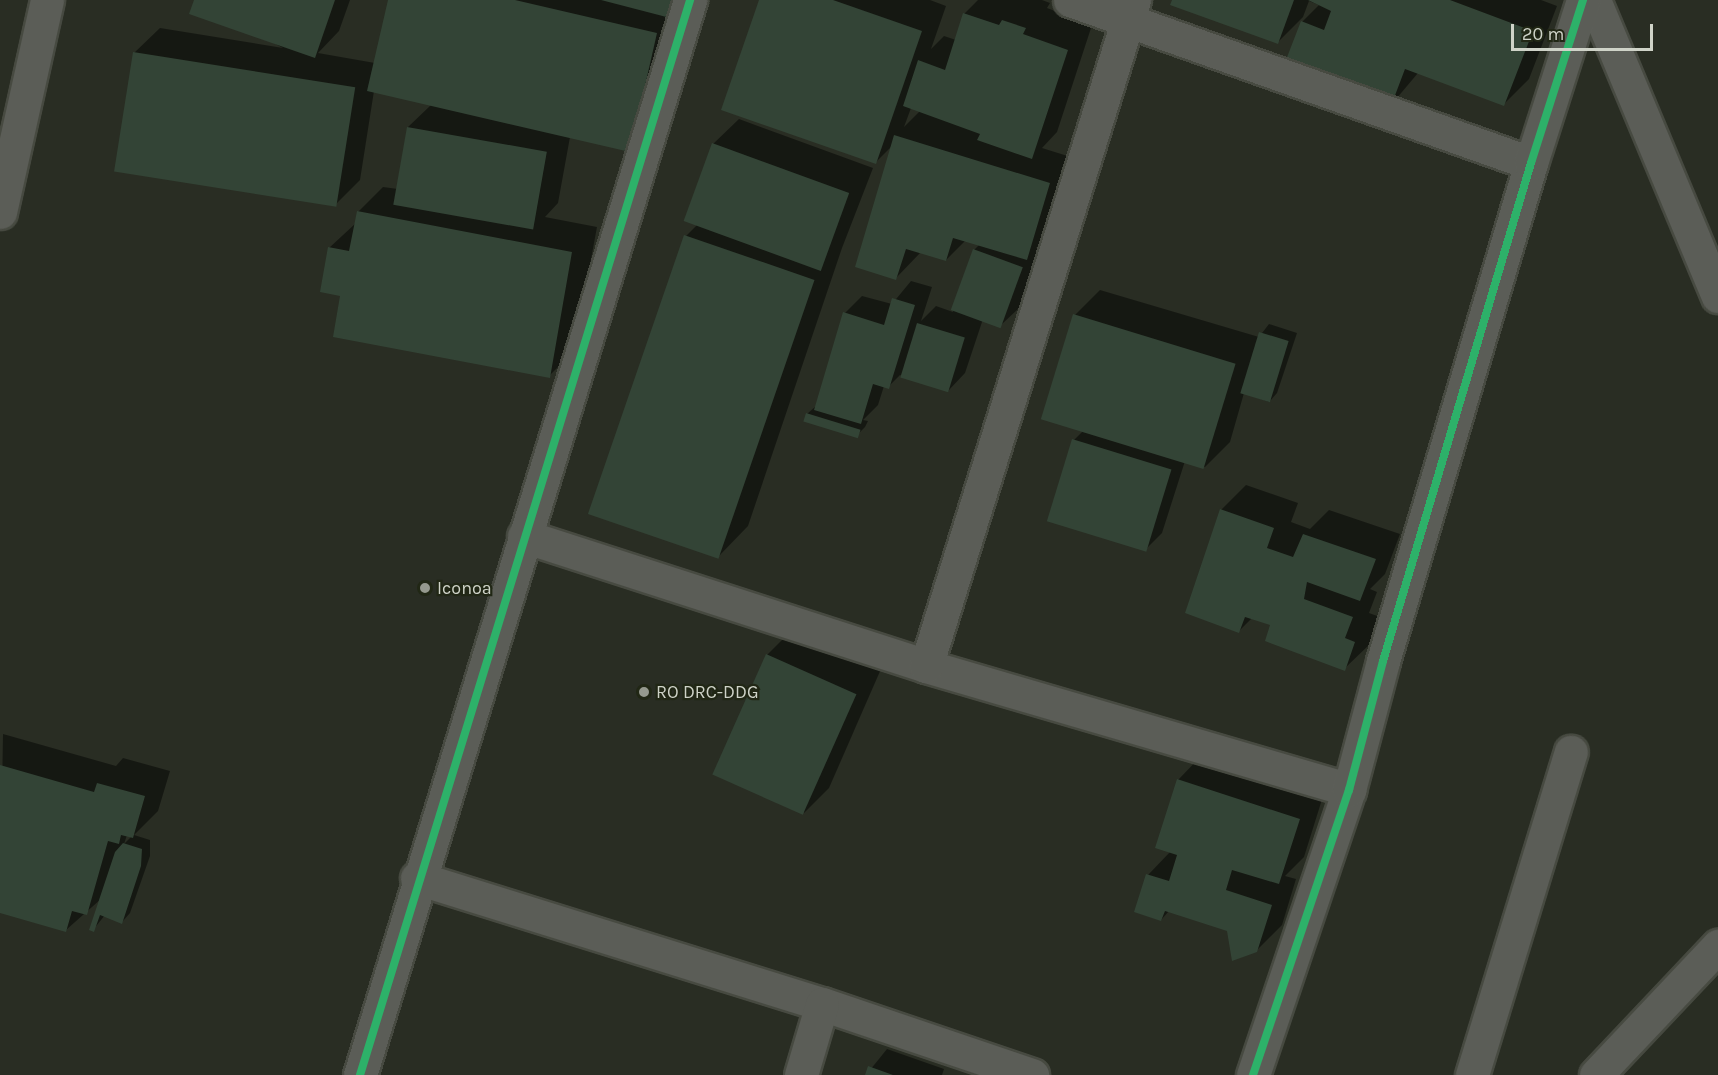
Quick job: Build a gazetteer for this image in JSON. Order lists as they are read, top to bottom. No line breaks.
{"places":["Iconoa","RO DRC-DDG"],"scale_bar":"20 m"}
